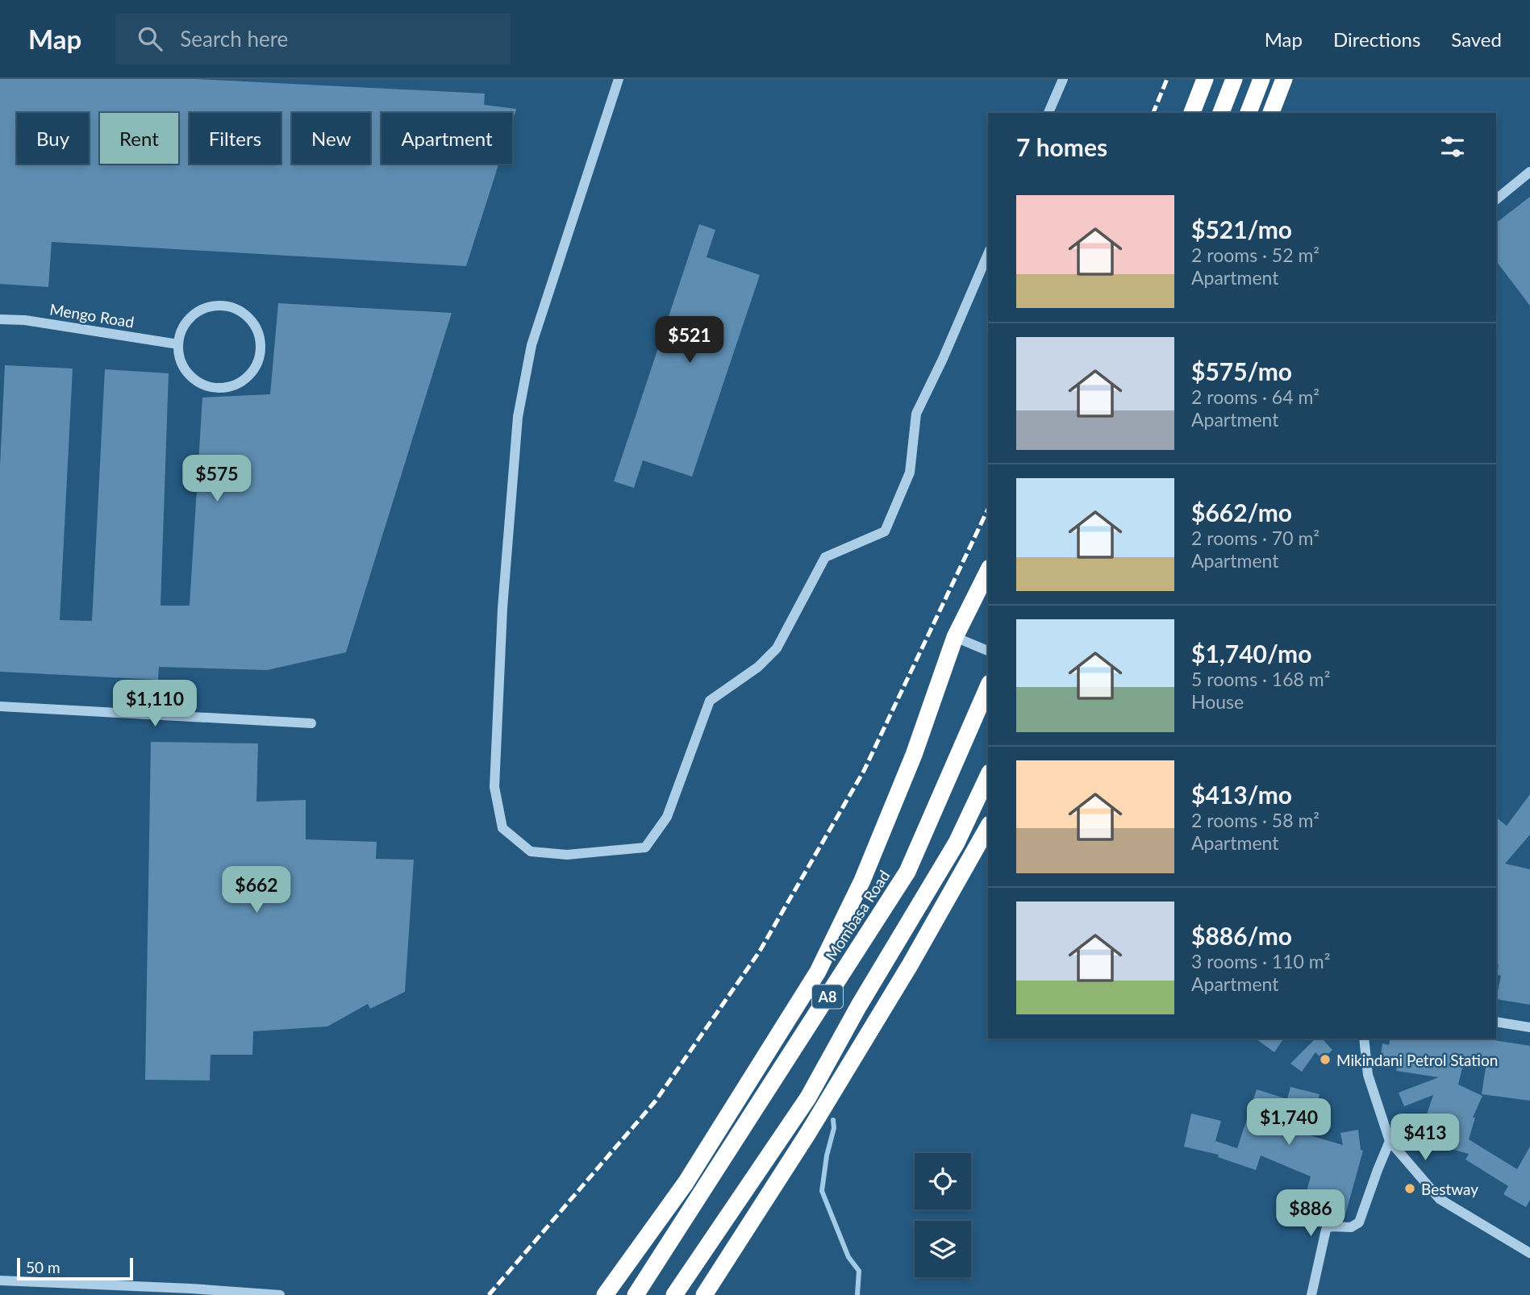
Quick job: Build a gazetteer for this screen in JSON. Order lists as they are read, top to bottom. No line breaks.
{"streets":{"highway":["Mombasa Road","A8"],"street":["Mengo Road"]},"places":["Mikindani Petrol Station","Bestway"],"scale_bar":"50 m","page":{"header":"Map","search":"Search here","nav":["Map","Directions","Saved"],"chip":["Buy","Rent","Filters","New","Apartment"],"heading":"7 homes","list":[{"name":"$521/mo","note":"2 rooms · 52 m² · Apartment"},{"name":"$575/mo","note":"2 rooms · 64 m² · Apartment"},{"name":"$662/mo","note":"2 rooms · 70 m² · Apartment"},{"name":"$1,740/mo","note":"5 rooms · 168 m² · House"},{"name":"$413/mo","note":"2 rooms · 58 m² · Apartment"},{"name":"$886/mo","note":"3 rooms · 110 m² · Apartment"}],"price":["$521","$575","$1,110","$662","$1,740","$413","$886"],"scale":"50 m"}}
